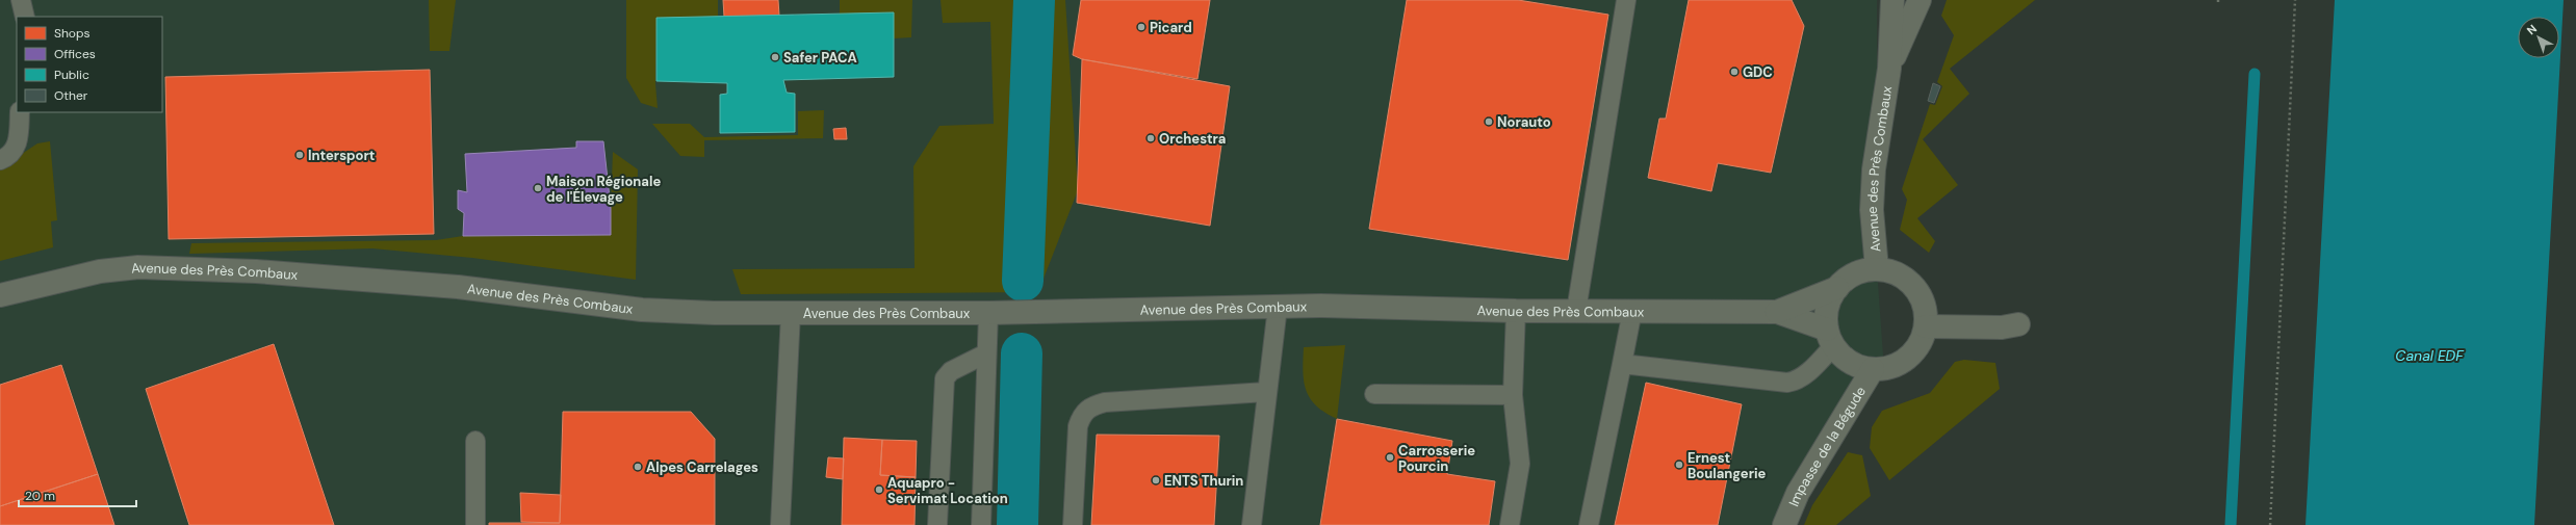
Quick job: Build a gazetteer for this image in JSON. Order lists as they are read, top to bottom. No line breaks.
{"streets":{"street":["Avenue des Près Combaux","Impasse de la Bégude"]},"crossings":[["Avenue des Près Combaux","Impasse de la Bégude"]],"water":["Canal EDF"],"places":["Picard","Safer PACA","GDC","Norauto","Orchestra","Intersport","Maison Régionale de l'Élevage","Carrosserie Pourcin","Ernest Boulangerie","Alpes Carrelages","ENTS Thurin","Aquapro - Servimat Location"],"legend":["Shops","Offices","Public","Other"],"scale_bar":"20 m","north":"top left"}
